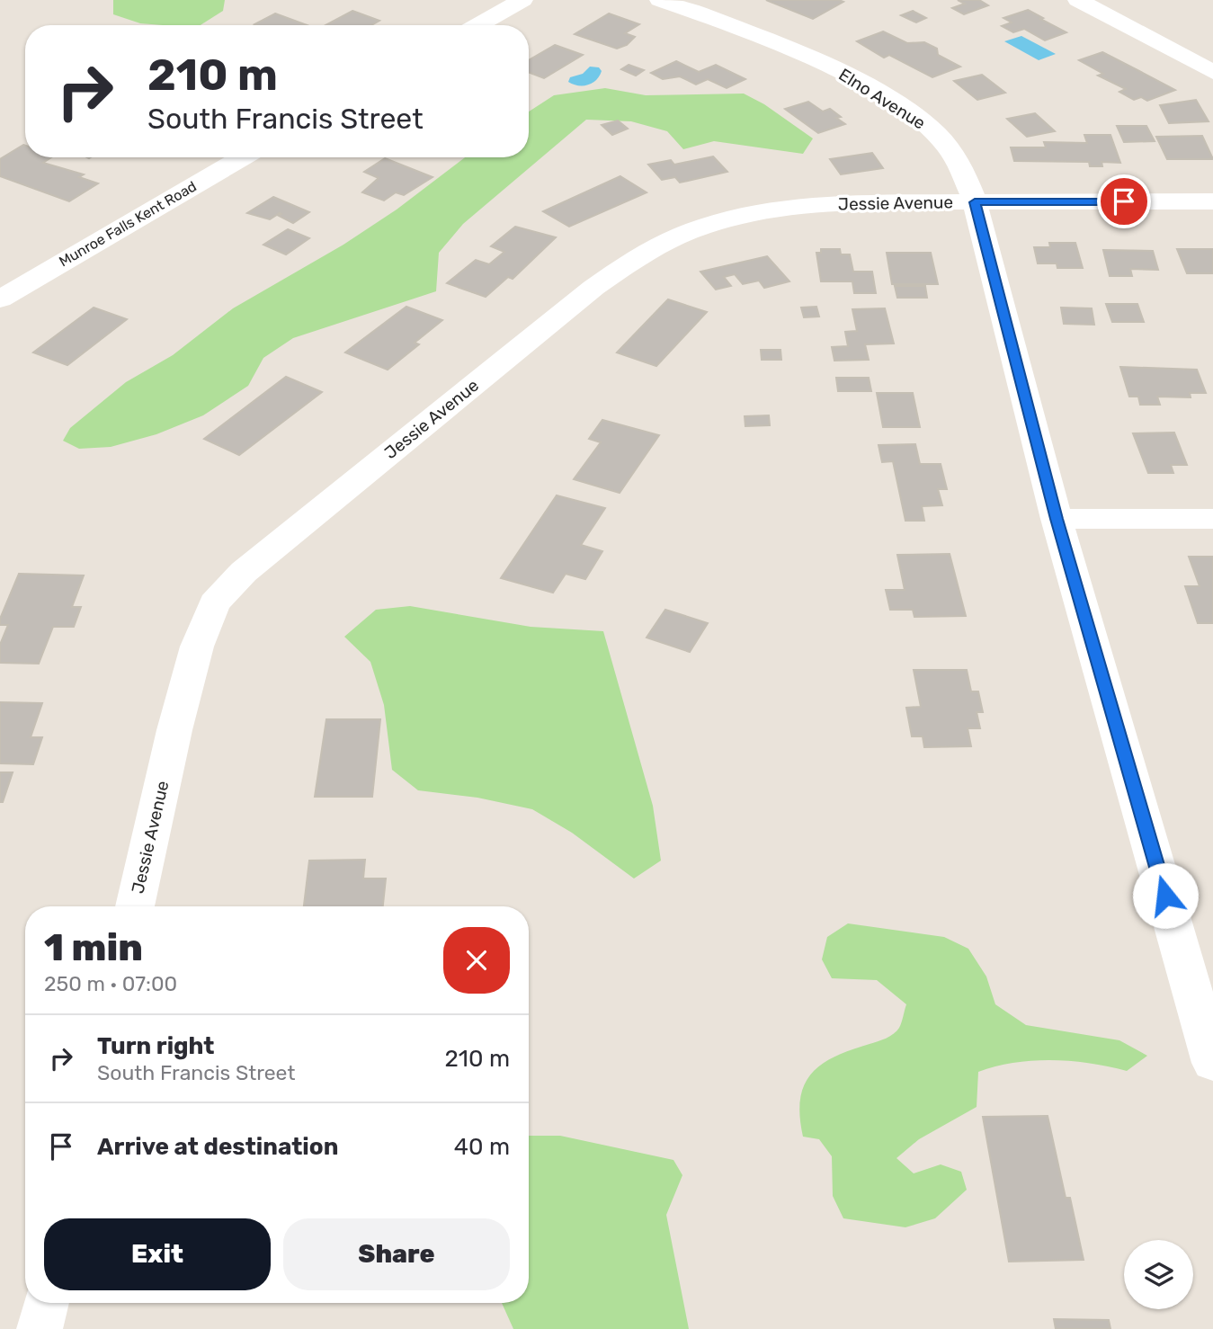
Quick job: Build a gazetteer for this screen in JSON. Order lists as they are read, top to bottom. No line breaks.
{"streets":{"street":["Elno Avenue","Jessie Avenue","Munroe Falls Kent Road"]},"crossings":[["Elno Avenue","Jessie Avenue"]],"page":{"turn":["210 m","South Francis Street"],"heading":["1 min","250 m · 07:00"],"list":[{"name":"Turn right","note":"South Francis Street","value":"210 m"},{"name":"Arrive at destination","value":"40 m"}],"buttons":["Exit","Share"]}}
